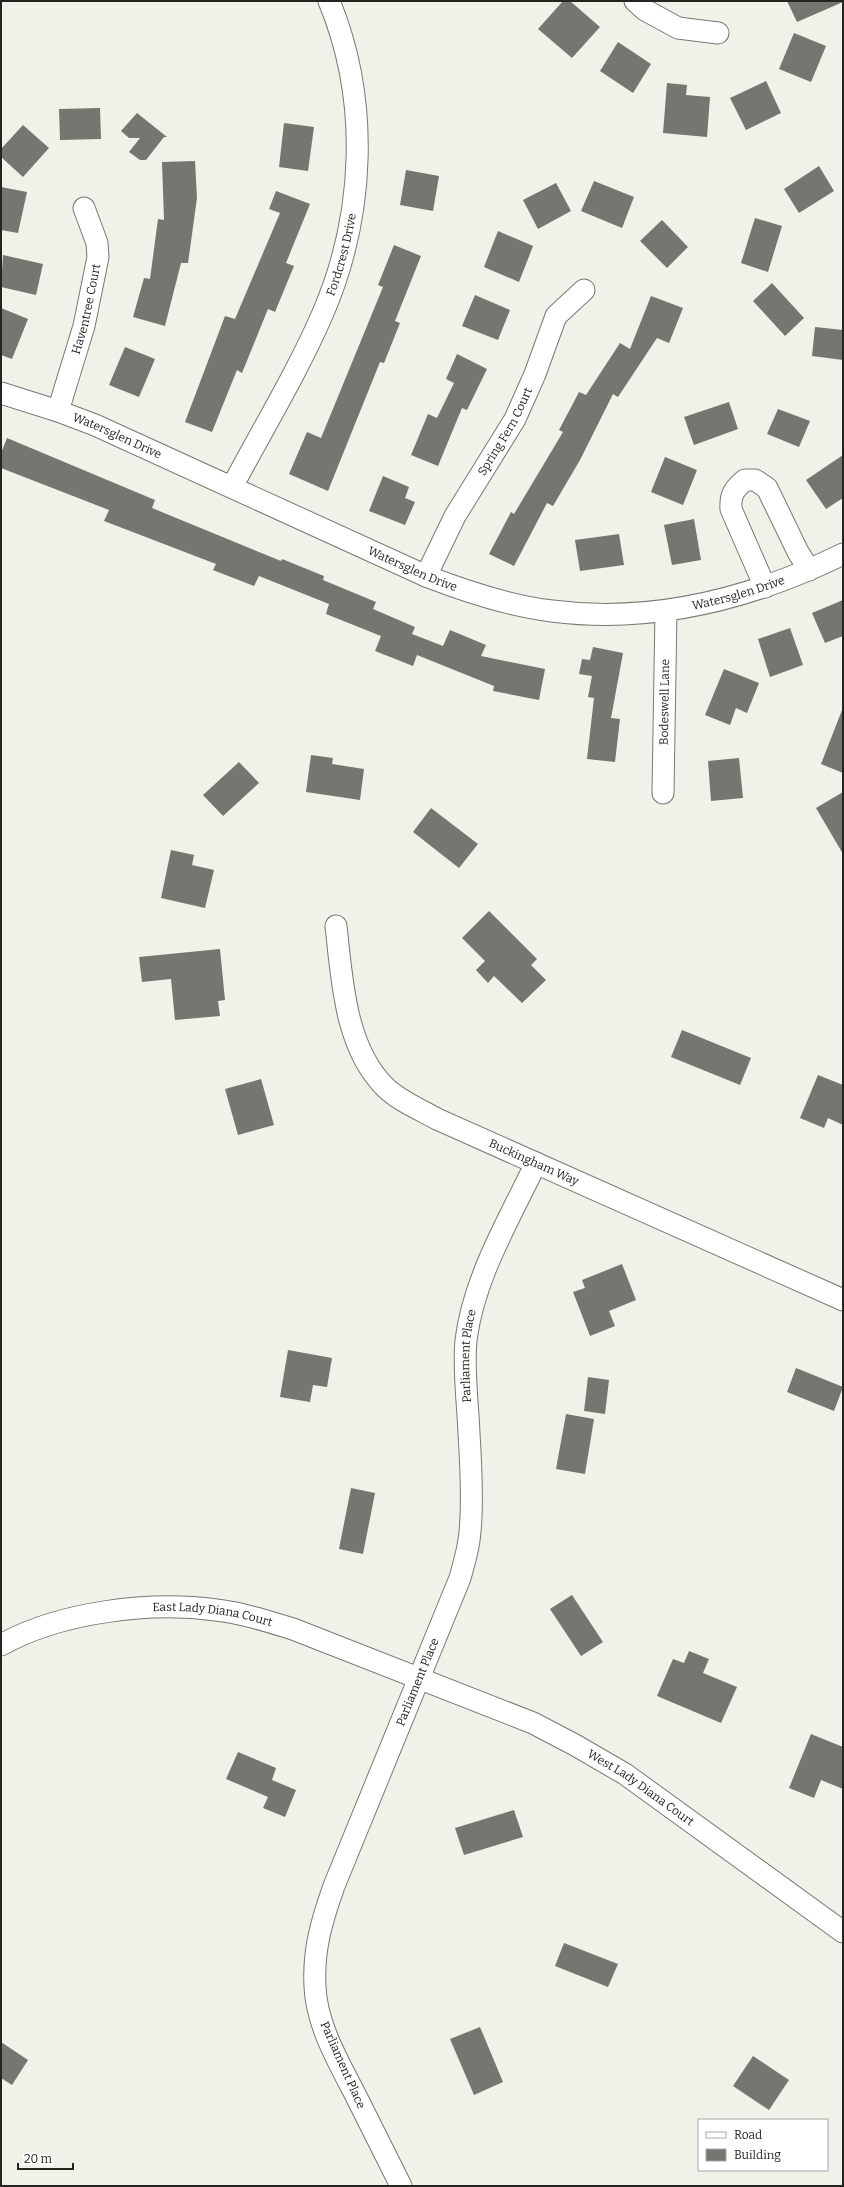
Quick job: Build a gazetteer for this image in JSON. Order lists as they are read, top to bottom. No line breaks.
{"streets":{"street":["Fordcrest Drive","Haventree Court","Spring Fern Court","Watersglen Drive","Bodeswell Lane","Buckingham Way","Parliament Place","East Lady Diana Court","West Lady Diana Court"]},"crossings":[["Fordcrest Drive","Watersglen Drive"],["Haventree Court","Watersglen Drive"],["Spring Fern Court","Watersglen Drive"],["Watersglen Drive","Bodeswell Lane"],["Buckingham Way","Parliament Place"],["Parliament Place","East Lady Diana Court"],["Parliament Place","West Lady Diana Court"],["East Lady Diana Court","West Lady Diana Court"]],"legend":["Road","Building"],"scale_bar":"20 m"}
